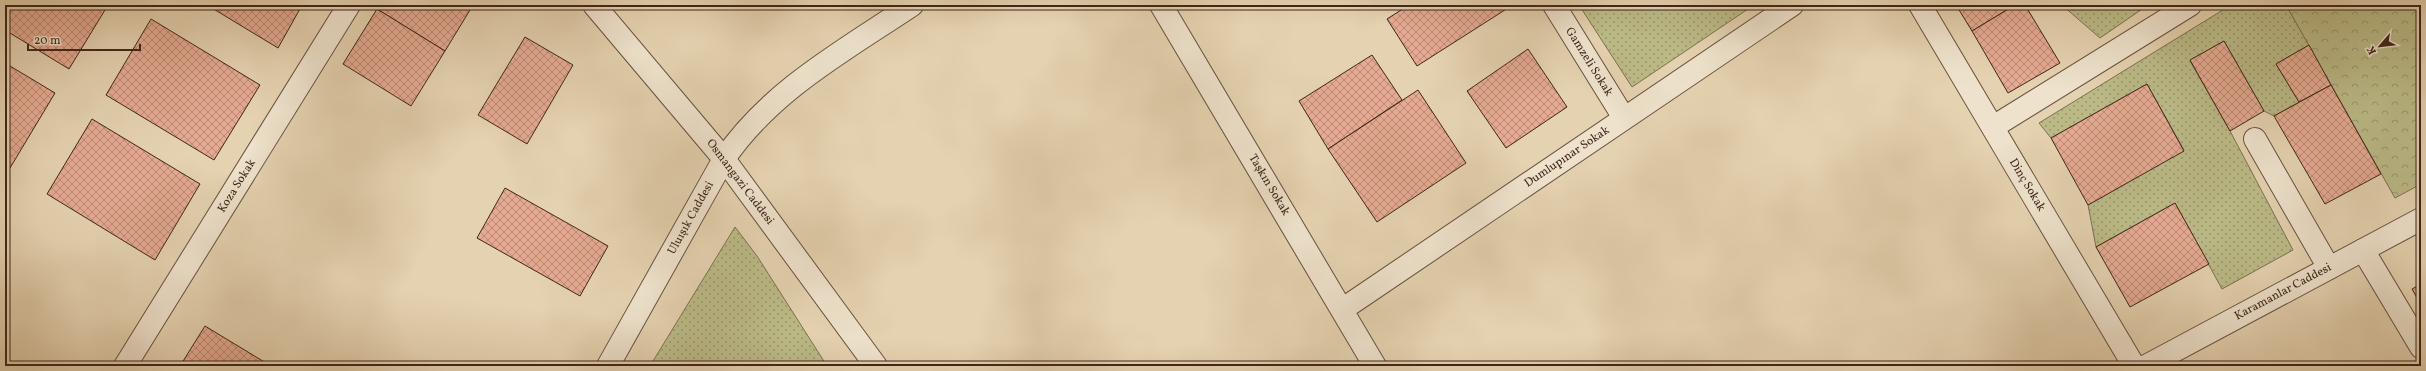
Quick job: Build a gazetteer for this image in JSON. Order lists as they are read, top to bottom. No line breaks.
{"streets":{"street":["Gamzeli Sokak","Dumlupınar Sokak","Osmangazi Caddesi","Taşkın Sokak","Dinç Sokak","Koza Sokak","Uluışık Caddesi","Karamanlar Caddesi"]},"crossings":[["Gamzeli Sokak","Dumlupınar Sokak"],["Dumlupınar Sokak","Taşkın Sokak"],["Osmangazi Caddesi","Uluışık Caddesi"]],"scale_bar":"20 m","north":"bottom left"}
